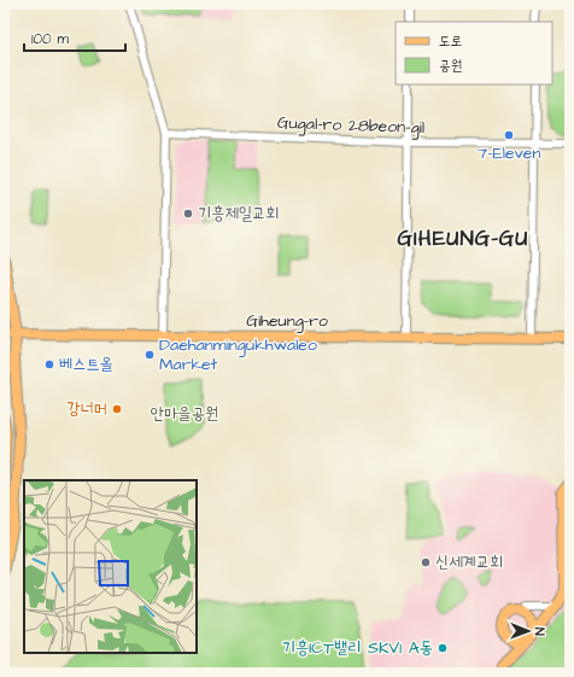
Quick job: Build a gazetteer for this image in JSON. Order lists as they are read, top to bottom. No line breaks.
{"streets":{"main road":["Giheung-ro"],"street":["Gugal-ro 28beon-gil"]},"districts":["GIHEUNG-GU"],"parks":["안마을공원"],"places":["7-Eleven","기흥제일교회","Daehanmingukhwaleo Market","베스트올","강너머","신세계교회","기흥ICT밸리 SKV1 A동"],"legend":["도로","공원"],"scale_bar":"100 m","north":"right"}
